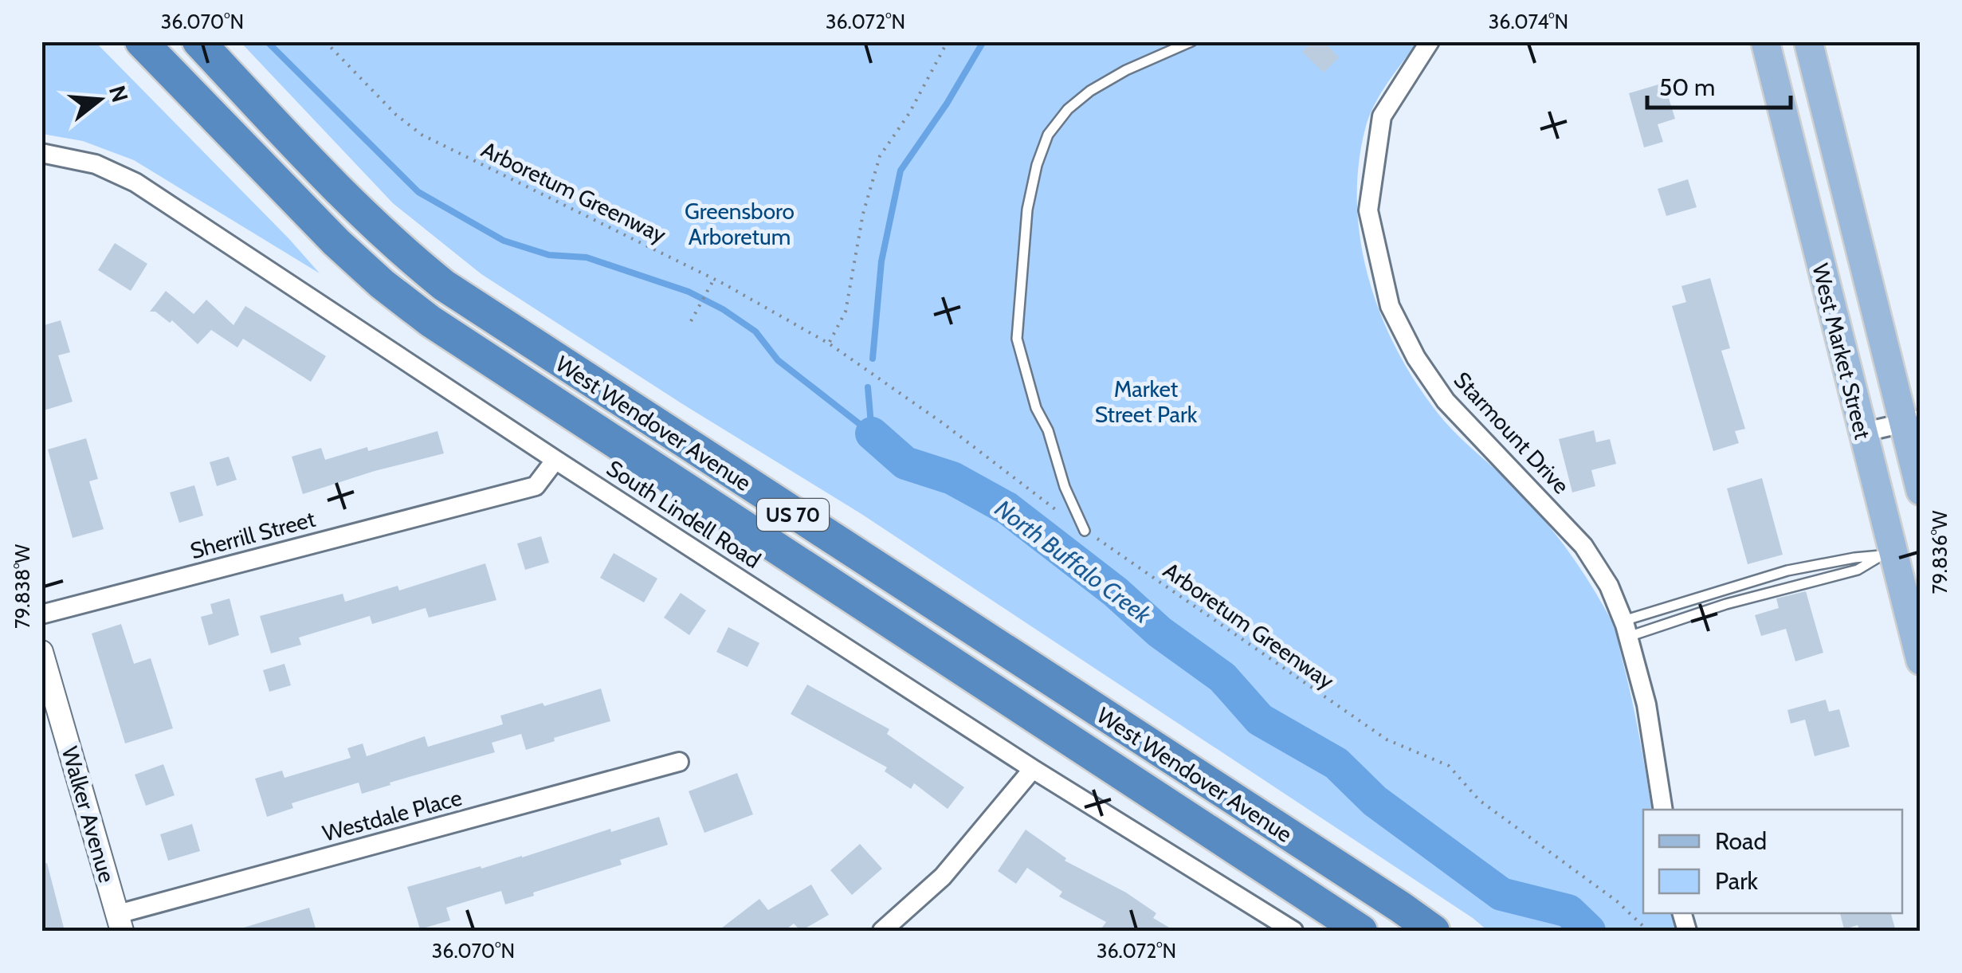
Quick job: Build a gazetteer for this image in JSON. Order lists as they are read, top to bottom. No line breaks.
{"streets":{"highway":["West Wendover Avenue","US 70"],"main road":["West Market Street"],"street":["Starmount Drive","South Lindell Road","Sherrill Street","Walker Avenue","Westdale Place"],"path":["Arboretum Greenway"]},"crossings":[["South Lindell Road","Sherrill Street"],["Walker Avenue","Westdale Place"]],"water":["North Buffalo Creek"],"parks":["Greensboro Arboretum","Market Street Park"],"legend":["Road","Park"],"scale_bar":"50 m","north":"right","coordinates":["36.070°N","36.072°N","36.074°N","79.836°W","79.838°W"]}
